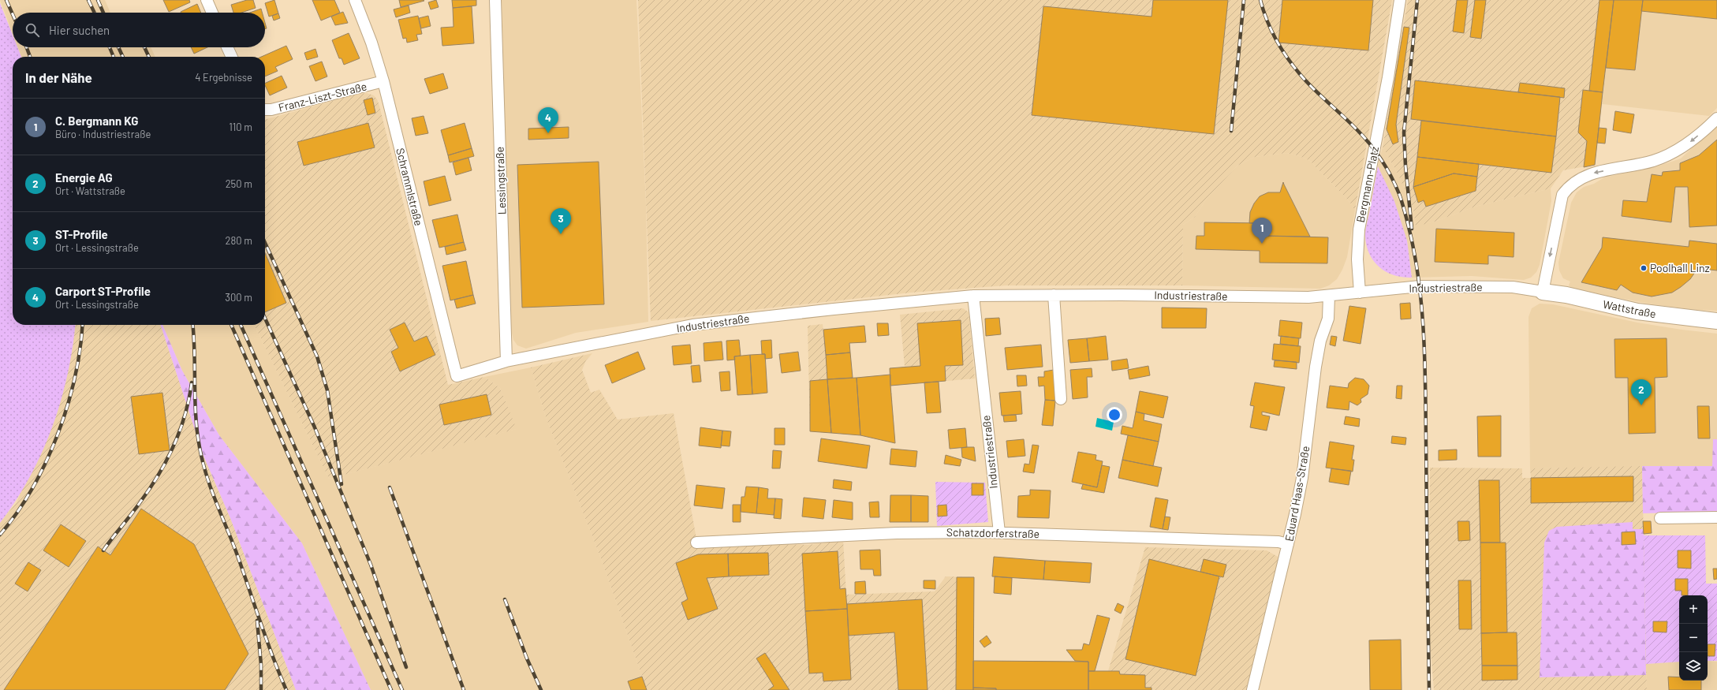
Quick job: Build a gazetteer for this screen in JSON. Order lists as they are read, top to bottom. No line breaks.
{"streets":{"street":["Franz-Liszt-Straße","Lessingstraße","Bergmann-Platz","Schrammlstraße","Industriestraße","Wattstraße","Eduard Haas-Straße","Schatzdorferstraße"]},"crossings":[["Franz-Liszt-Straße","Schrammlstraße"],["Lessingstraße","Industriestraße"],["Bergmann-Platz","Industriestraße"],["Schrammlstraße","Industriestraße"],["Industriestraße","Wattstraße"],["Industriestraße","Eduard Haas-Straße"],["Industriestraße","Schatzdorferstraße"],["Eduard Haas-Straße","Schatzdorferstraße"]],"places":["Poolhall Linz"],"page":{"search":"Hier suchen","heading":["In der Nähe","4 Ergebnisse"],"list":[{"mark":"1","name":"C. Bergmann KG","note":"Büro · Industriestraße","value":"110 m"},{"mark":"2","name":"Energie AG","note":"Ort · Wattstraße","value":"250 m"},{"mark":"3","name":"ST-Profile","note":"Ort · Lessingstraße","value":"280 m"},{"mark":"4","name":"Carport ST-Profile","note":"Ort · Lessingstraße","value":"300 m"}],"pins":["4","3","1","2"],"map_buttons":["+","−"]}}
